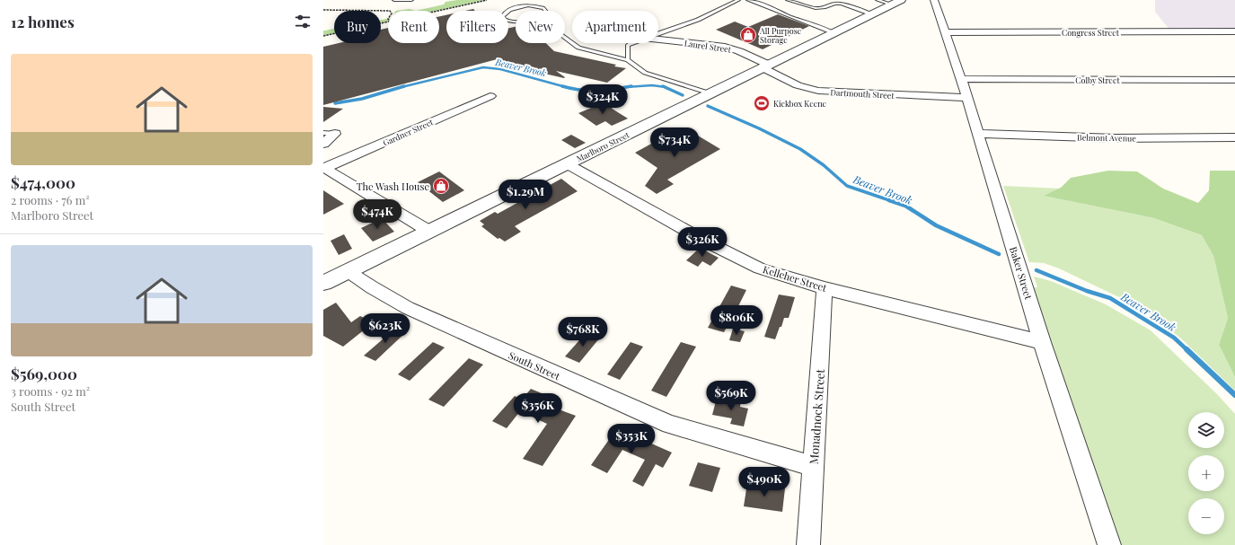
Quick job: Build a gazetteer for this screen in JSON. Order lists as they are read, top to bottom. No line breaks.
{"streets":{"street":["Congress Street","Laurel Street","Colby Street","Dartmouth Street","Gardner Street","Belmont Avenue","Marlboro Street","Baker Street","Kelleher Street","South Street","Monadnock Street"]},"crossings":[["Congress Street","Baker Street"],["Laurel Street","Dartmouth Street"],["Laurel Street","Marlboro Street"],["Colby Street","Baker Street"],["Dartmouth Street","Marlboro Street"],["Dartmouth Street","Baker Street"],["Belmont Avenue","Baker Street"],["Marlboro Street","Kelleher Street"],["Marlboro Street","South Street"],["Baker Street","Kelleher Street"],["Kelleher Street","Monadnock Street"],["South Street","Monadnock Street"]],"water":["Beaver Brook"],"places":{"shop":["All Purpose Storage","The Wash House"],"sports":["Kickbox Keene"]},"page":{"heading":"12 homes","chip":["Buy","Rent","Filters","New","Apartment"],"list":[{"name":"$474,000","note":"2 rooms · 76 m² · Marlboro Street"},{"name":"$569,000","note":"3 rooms · 92 m² · South Street"}],"price":["$324K","$734K","$1.29M","$474K","$326K","$806K","$623K","$768K","$569K","$356K","$353K","$490K"],"map_buttons":["+","−"]}}
